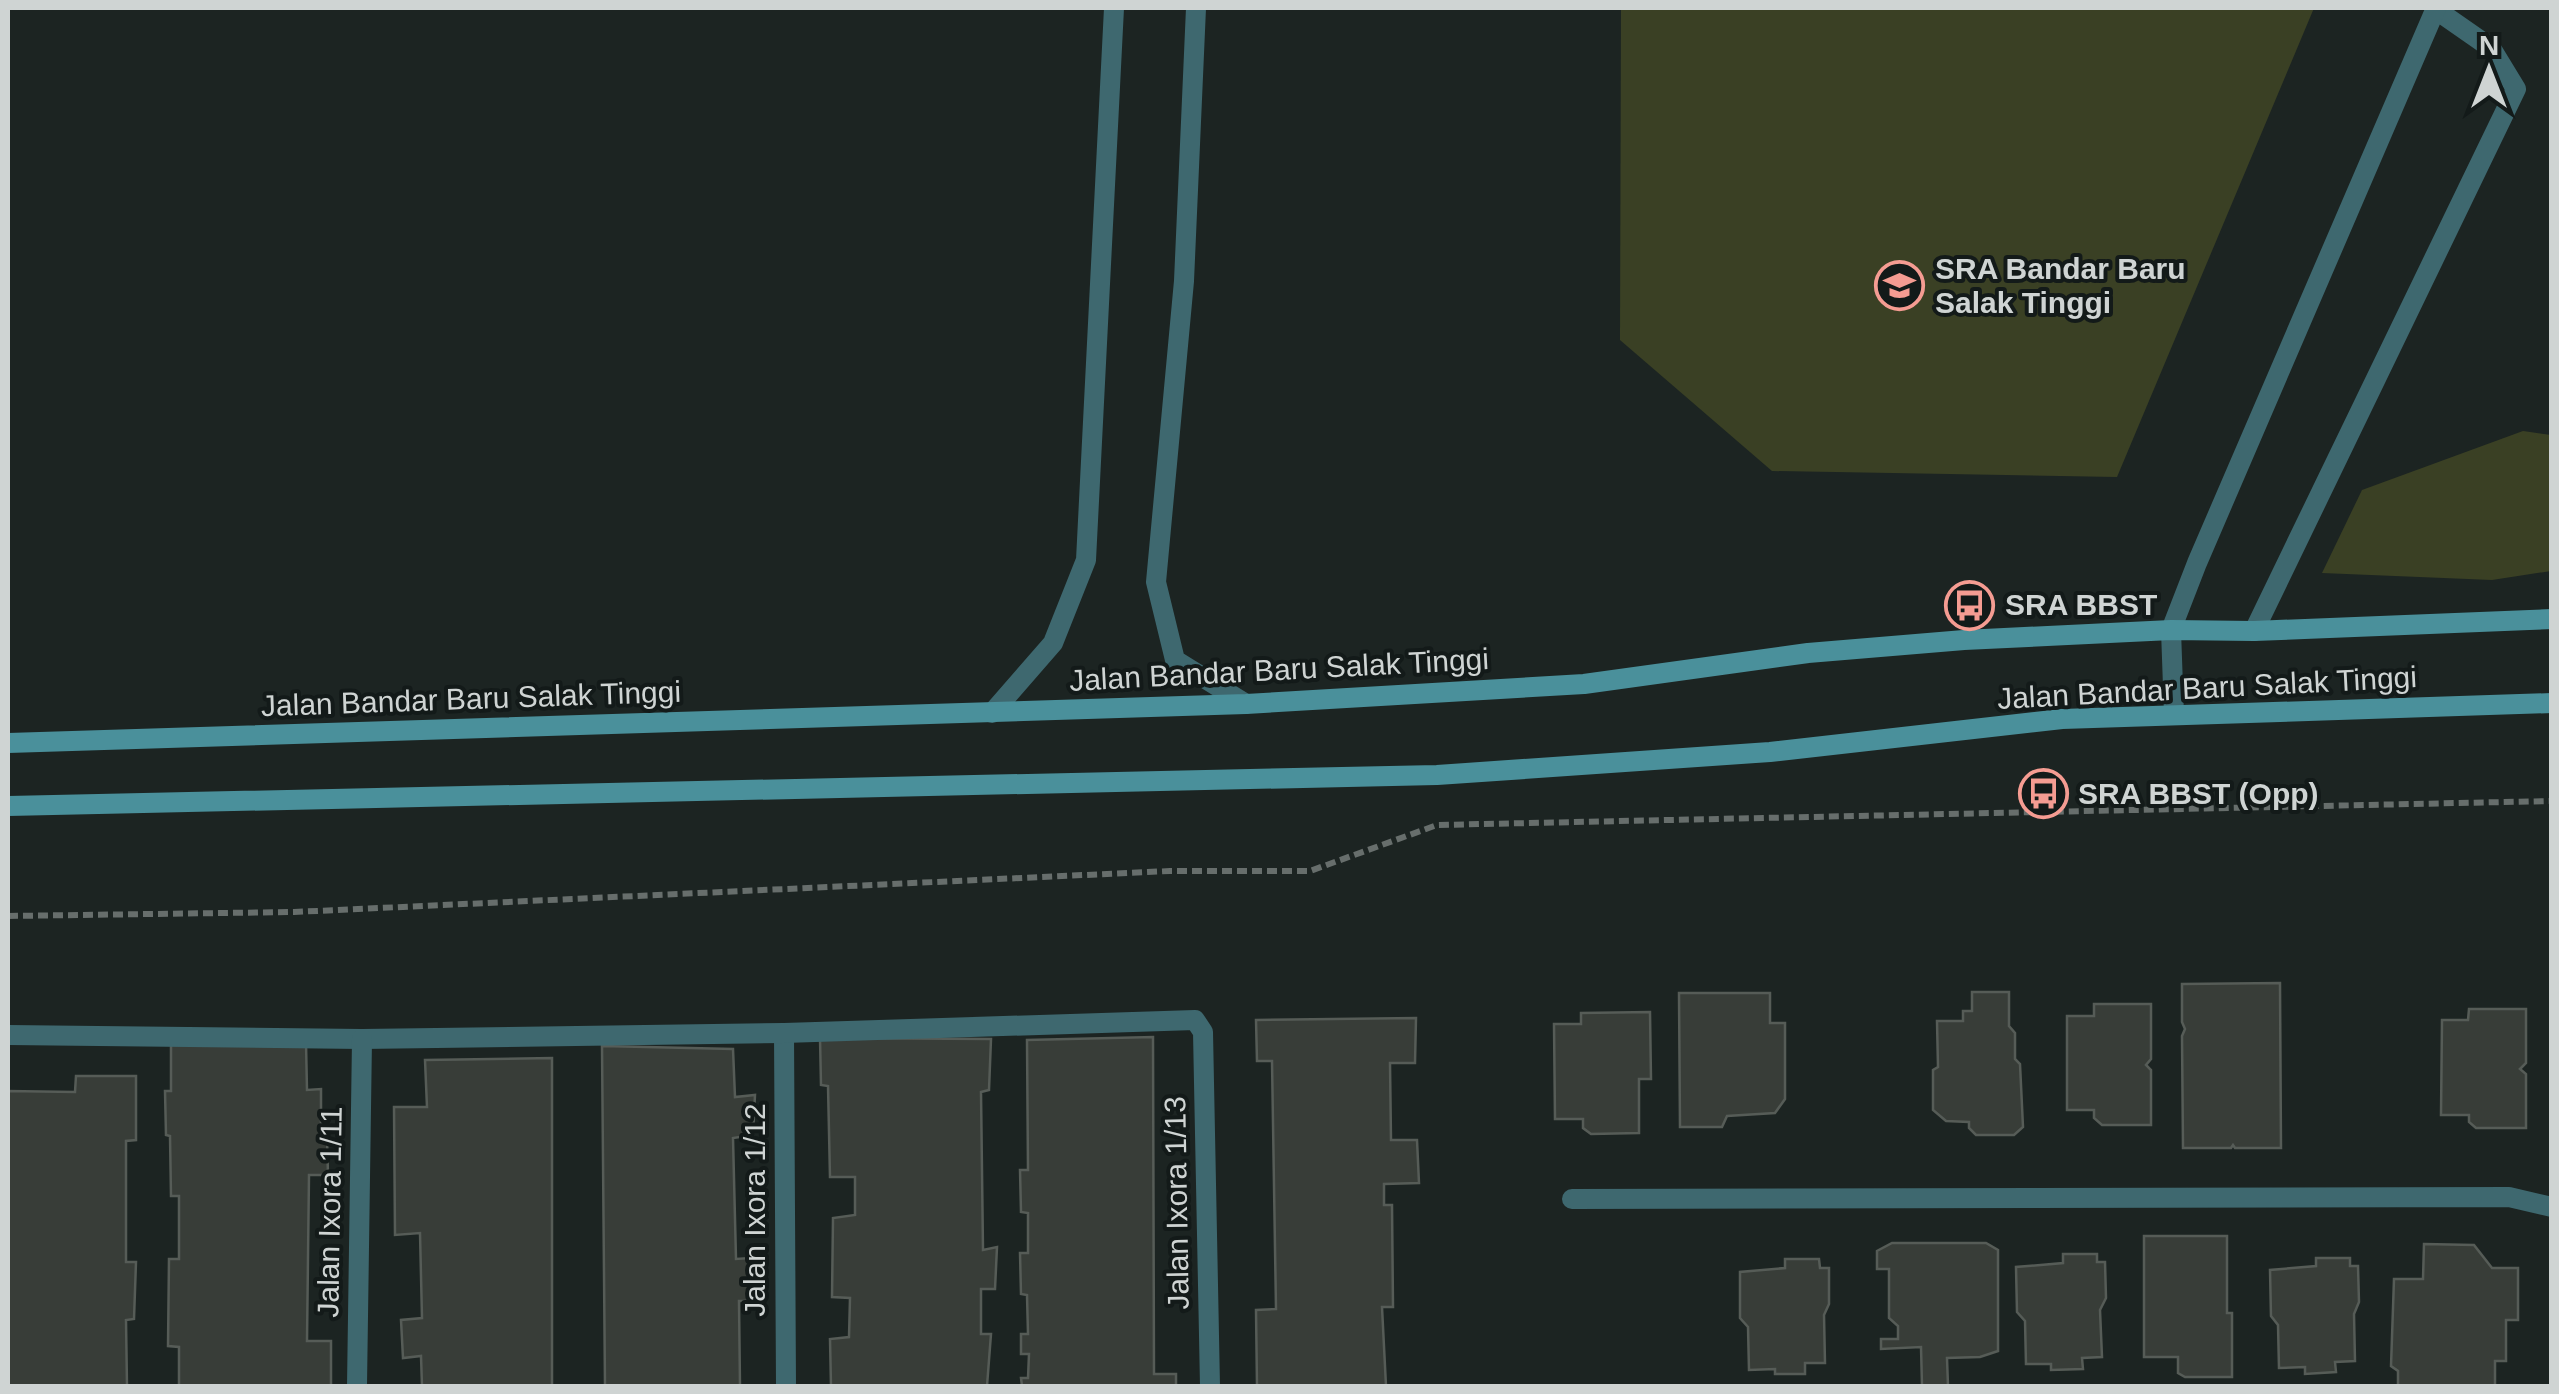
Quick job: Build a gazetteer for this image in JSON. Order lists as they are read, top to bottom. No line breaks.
{"streets":{"main road":["Jalan Bandar Baru Salak Tinggi"],"street":["Jalan Ixora 1/13","Jalan Ixora 1/12","Jalan Ixora 1/11"]},"crossings":[["Jalan Ixora 1/13","Jalan Ixora 1/12"]],"places":{"school or university":["SRA Bandar Baru Salak Tinggi"],"bus stop":["SRA BBST","SRA BBST (Opp)"]},"north":"top"}
